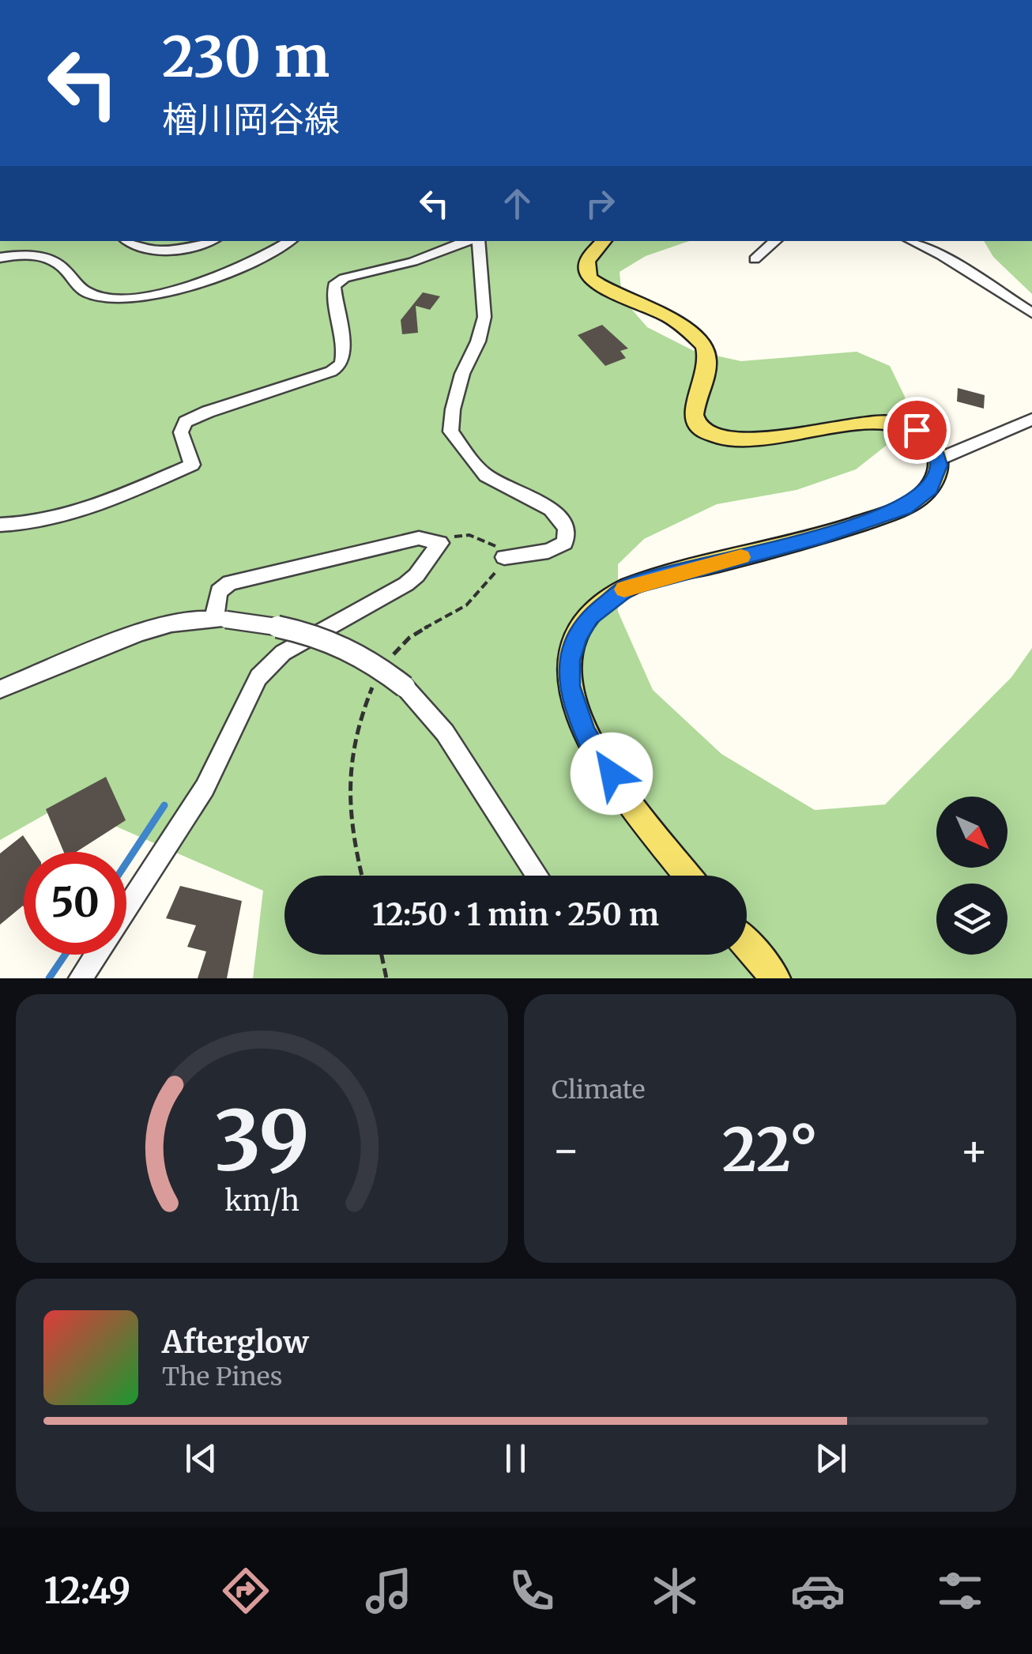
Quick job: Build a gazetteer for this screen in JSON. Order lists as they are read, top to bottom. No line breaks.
{"north":"bottom right","page":{"turn":["230 m","楢川岡谷線"],"limit":"50","trip":"12:50 · 1 min · 250 m","tile":"Climate","heat":["−","22°","+"],"song":["Afterglow","The Pines"],"tabs":"12:49","gauge":["39","km/h"]}}
